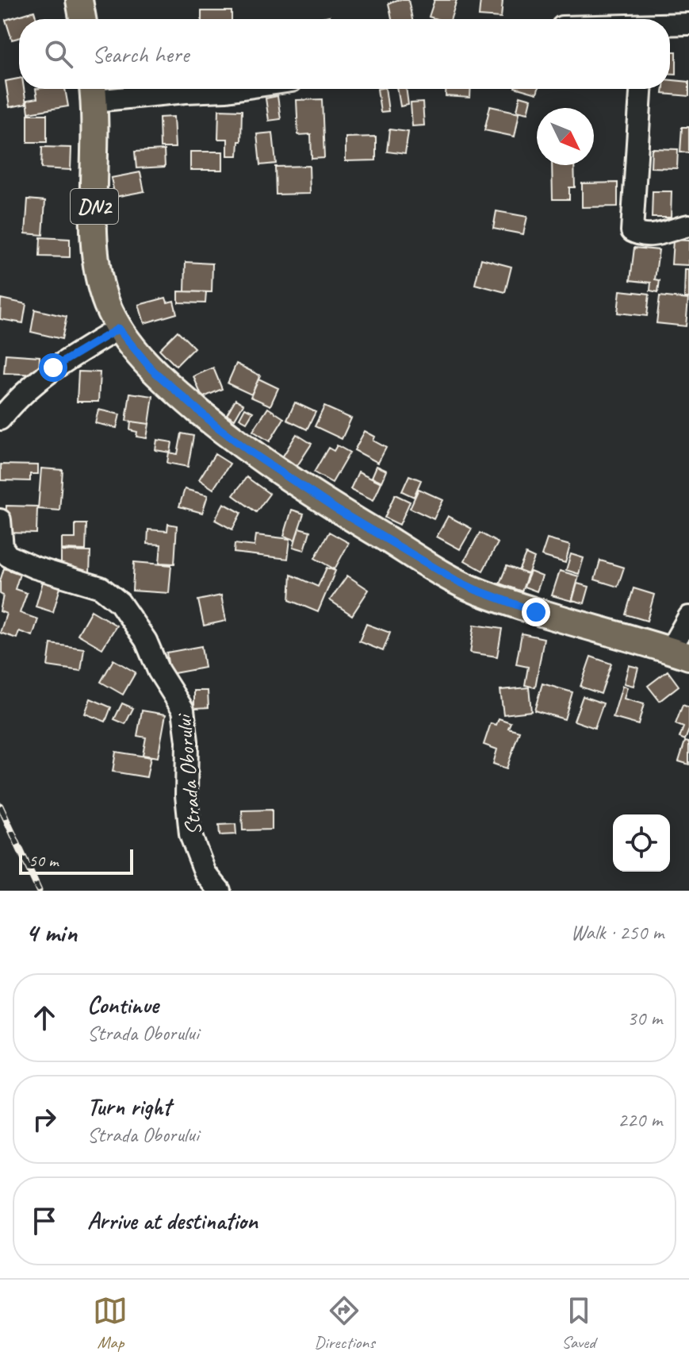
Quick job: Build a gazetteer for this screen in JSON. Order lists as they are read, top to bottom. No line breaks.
{"streets":{"main road":["DN2"],"street":["Strada Oborului"]},"scale_bar":"50 m","north":"bottom right","page":{"search":"Search here","scale":"50 m","heading":["4 min","Walk · 250 m"],"list":[["Continue","Strada Oborului","30 m"],["Turn right","Strada Oborului","220 m"],"Arrive at destination"],"nav":["Map","Directions","Saved"]}}
